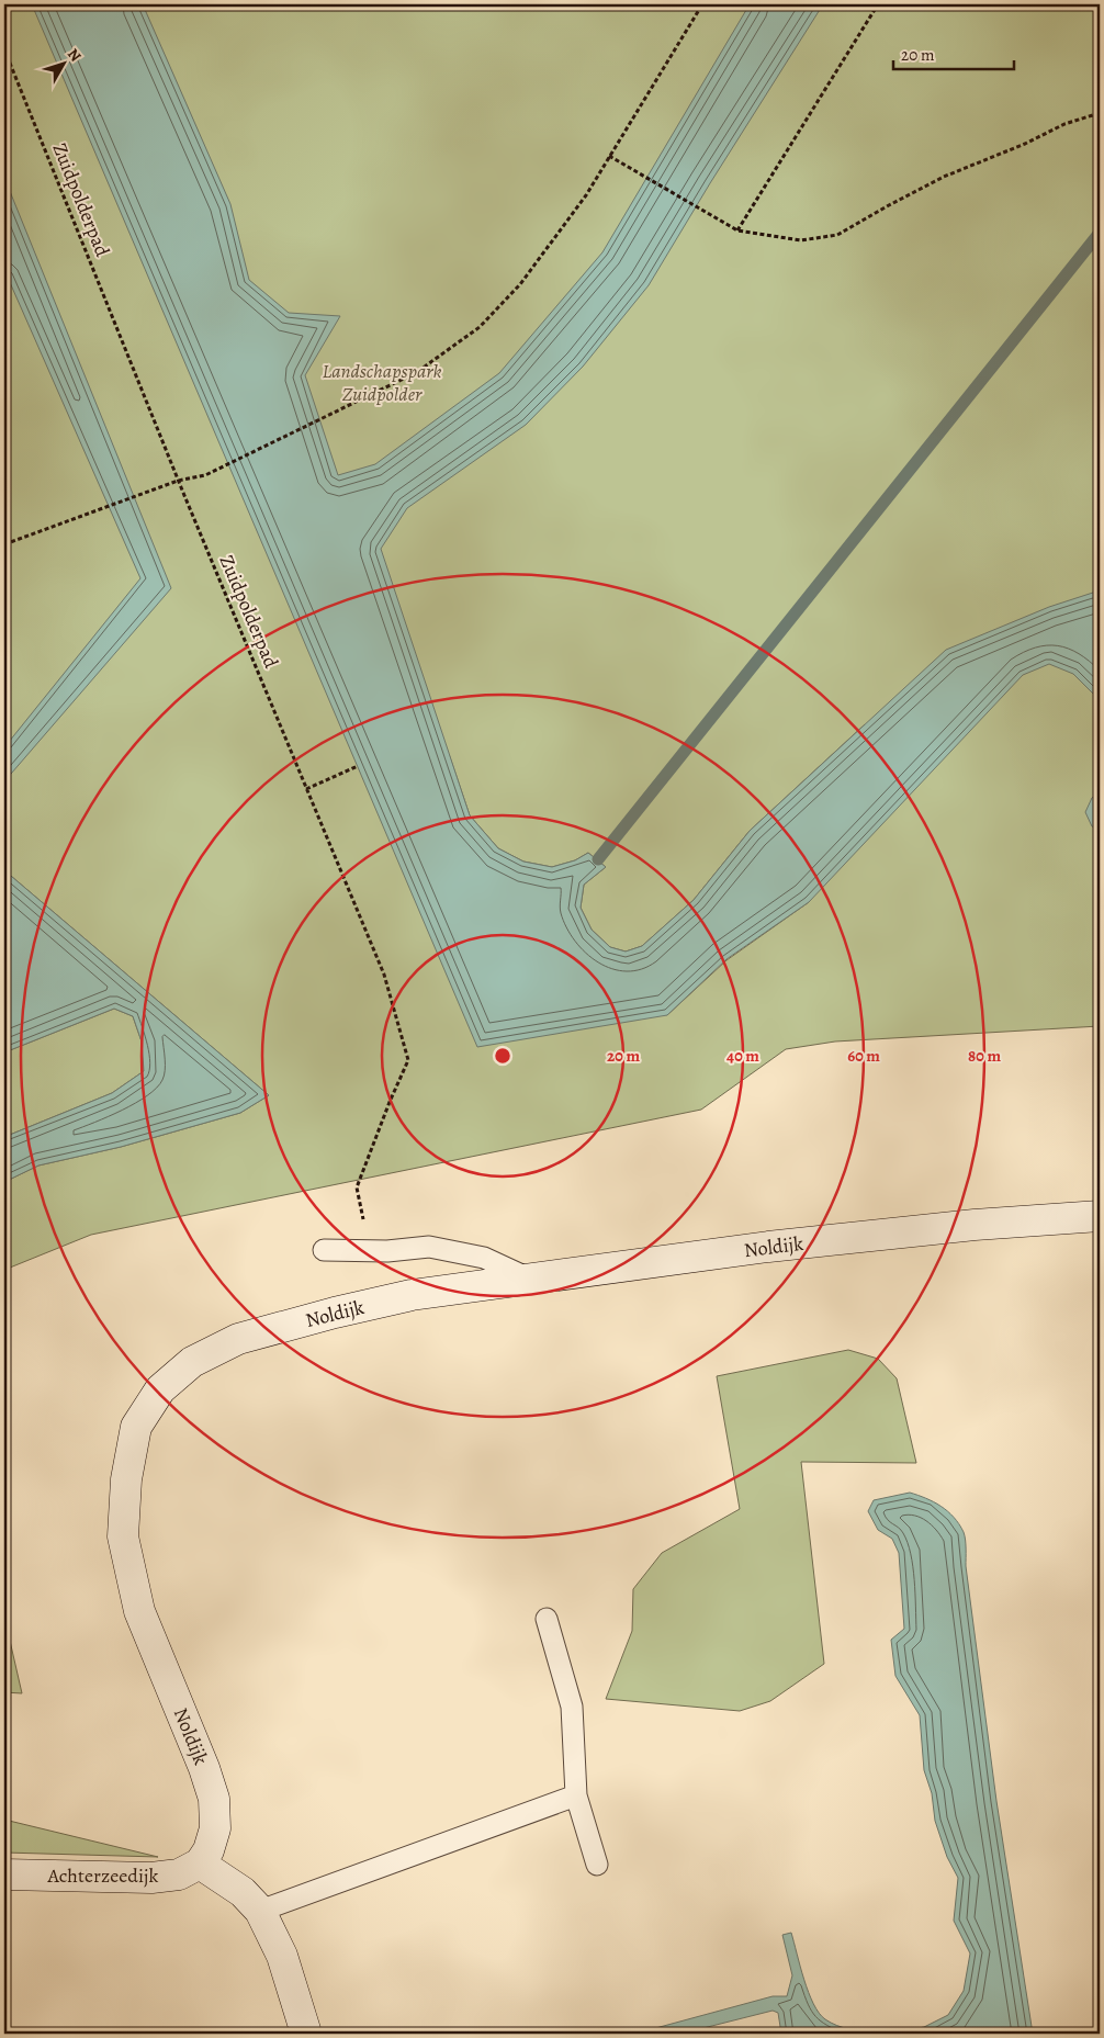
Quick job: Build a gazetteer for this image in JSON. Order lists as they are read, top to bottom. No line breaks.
{"streets":{"street":["Noldijk","Achterzeedijk"],"path":["Zuidpolderpad"]},"crossings":[["Noldijk","Achterzeedijk"]],"parks":["Landschapspark Zuidpolder"],"scale_bar":"20 m","north":"top right","rings":["20 m","40 m","60 m","80 m"]}
